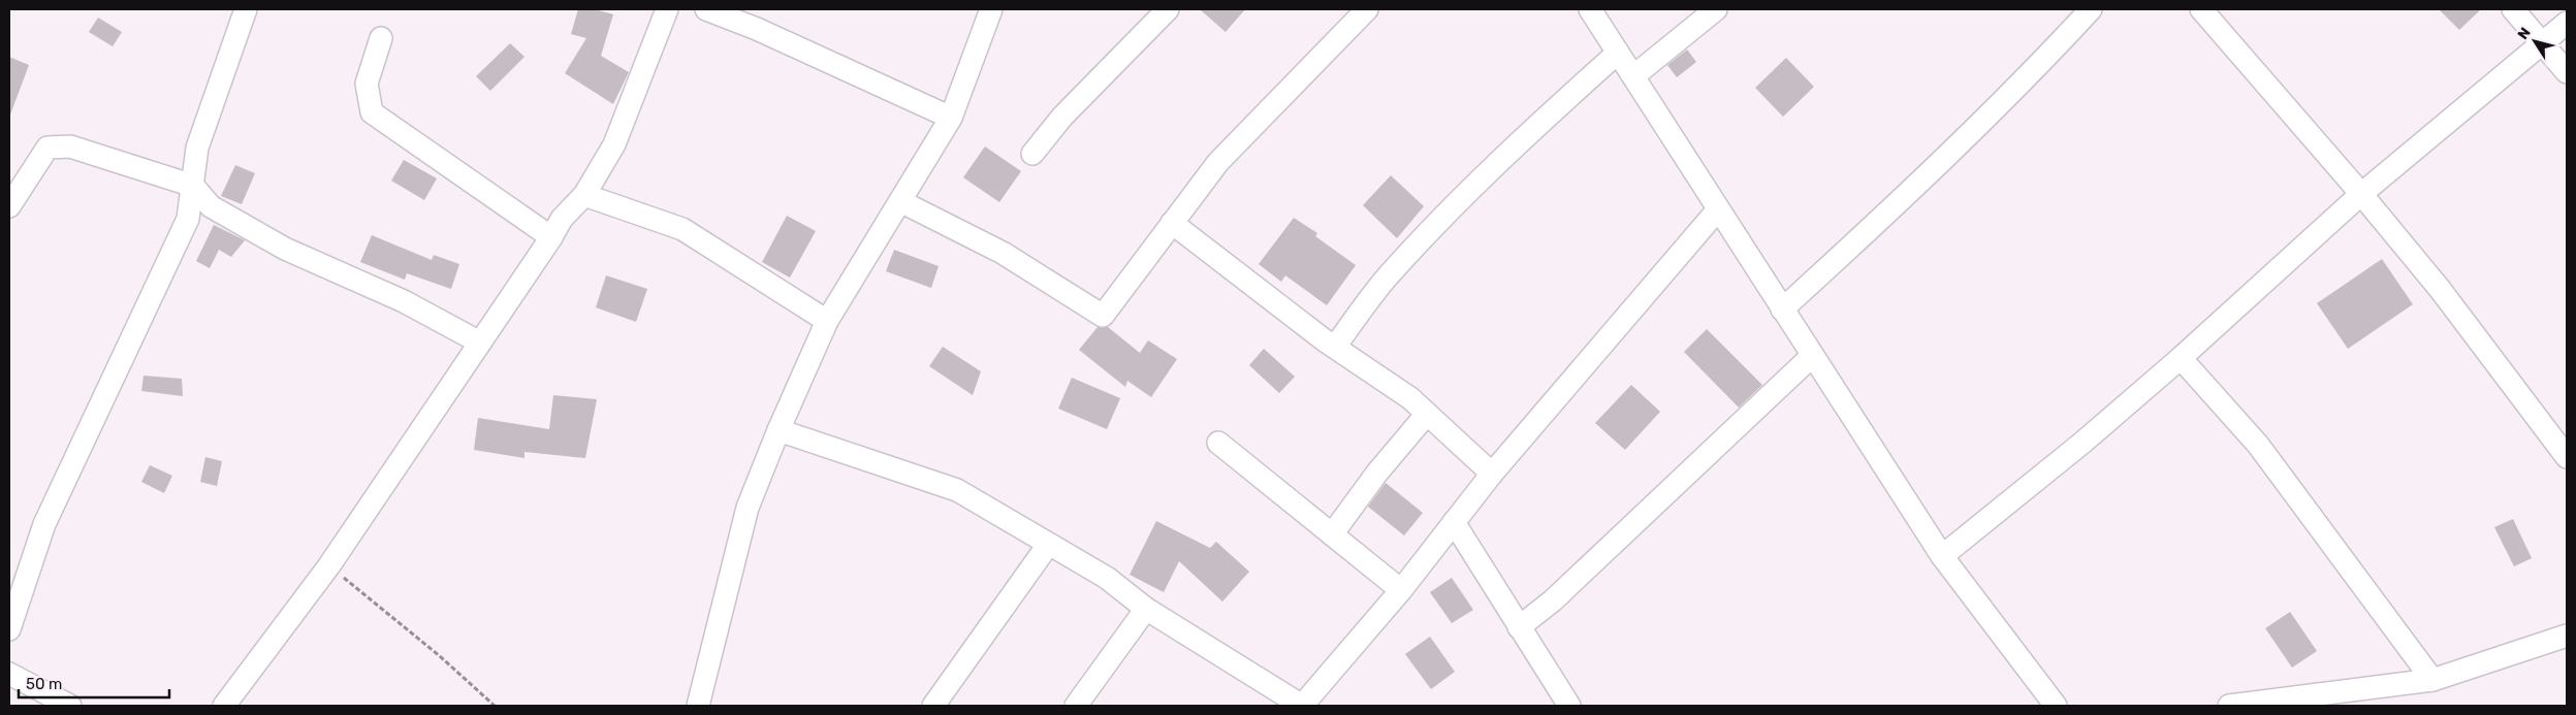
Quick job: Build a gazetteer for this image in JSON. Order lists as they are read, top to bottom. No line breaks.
{"scale_bar":"50 m","north":"top left"}
